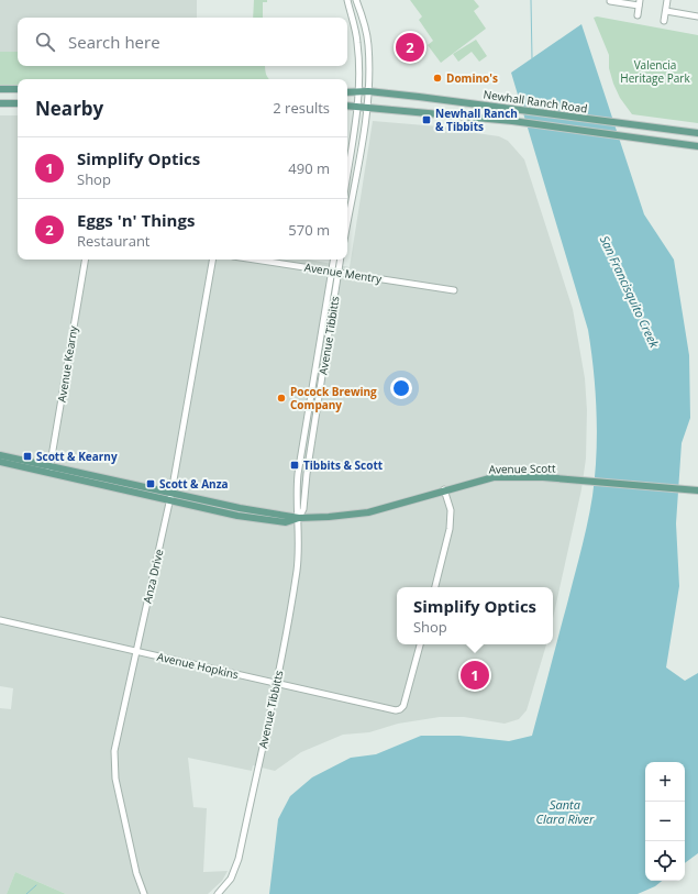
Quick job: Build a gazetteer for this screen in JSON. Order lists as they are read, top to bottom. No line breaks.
{"streets":{"main road":["Newhall Ranch Road","Avenue Scott"],"street":["Avenue Mentry","Avenue Tibbitts","Avenue Kearny","Anza Drive","Avenue Hopkins"]},"crossings":[["Avenue Mentry","Avenue Tibbitts"],["Avenue Tibbitts","Avenue Scott"],["Avenue Tibbitts","Avenue Hopkins"],["Avenue Kearny","Avenue Scott"],["Avenue Scott","Anza Drive"],["Anza Drive","Avenue Hopkins"]],"water":["San Francisquito Creek","Santa Clara River"],"parks":["Valencia Heritage Park"],"places":{"other":["Domino's","Pocock Brewing Company"],"transit":["Newhall Ranch & Tibbits","Scott & Kearny","Tibbits & Scott","Scott & Anza"]},"page":{"search":"Search here","pins":["2","1"],"heading":["Nearby","2 results"],"list":[{"mark":"1","name":"Simplify Optics","note":"Shop","value":"490 m"},{"mark":"2","name":"Eggs 'n' Things","note":"Restaurant","value":"570 m"}],"popup":["Simplify Optics","Shop"],"map_buttons":["+","−"]}}
